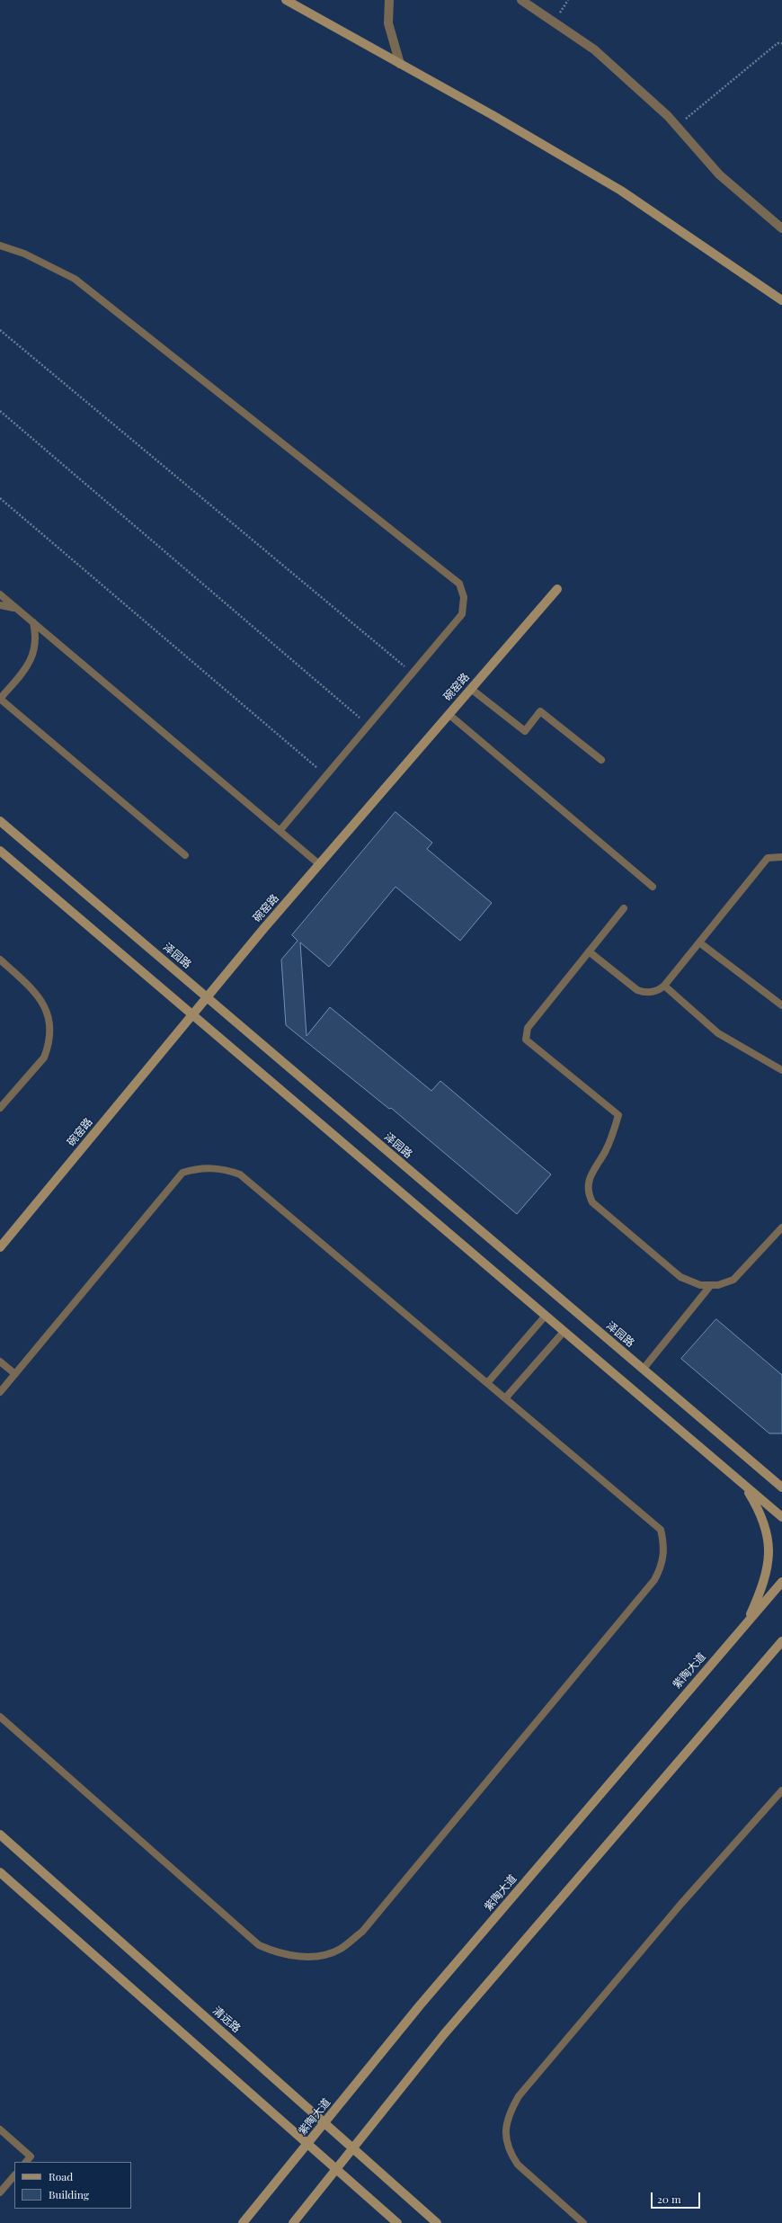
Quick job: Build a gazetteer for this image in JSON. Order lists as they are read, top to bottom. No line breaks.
{"streets":{"street":["碗窑路","泽园路","紫陶大道","清远路"]},"crossings":[["碗窑路","泽园路"],["紫陶大道","清远路"]],"legend":["Road","Building"],"scale_bar":"20 m"}
